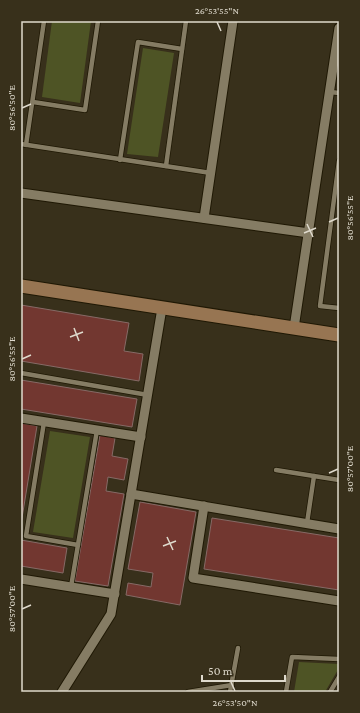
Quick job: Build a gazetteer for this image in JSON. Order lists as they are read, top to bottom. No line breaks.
{"scale_bar":"50 m","coordinates":["26°53'55\"N","80°56'50\"E","80°56'55\"E","80°57'00\"E","26°53'50\"N"]}
